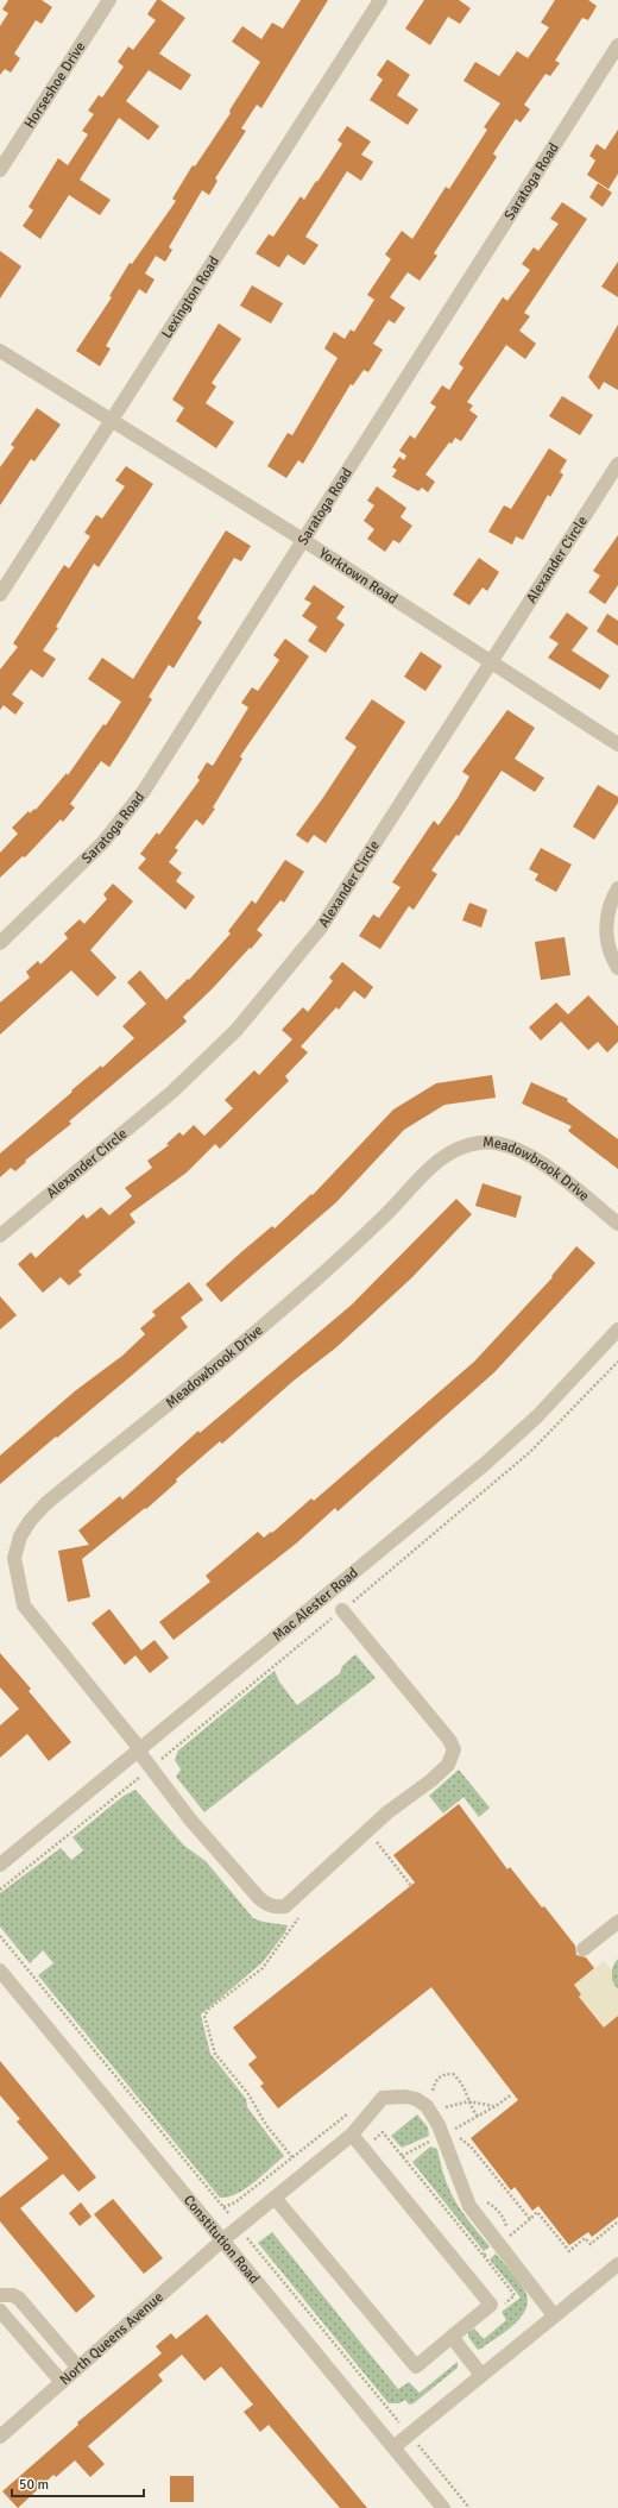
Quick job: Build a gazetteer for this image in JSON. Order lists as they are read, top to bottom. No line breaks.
{"streets":{"street":["Horseshoe Drive","Saratoga Road","Lexington Road","Alexander Circle","Yorktown Road","Meadowbrook Drive","Mac Alester Road","Constitution Road","North Queens Avenue"]},"crossings":[["Saratoga Road","Yorktown Road"],["Lexington Road","Yorktown Road"],["Alexander Circle","Yorktown Road"],["Meadowbrook Drive","Mac Alester Road"],["Constitution Road","North Queens Avenue"]],"scale_bar":"50 m"}
